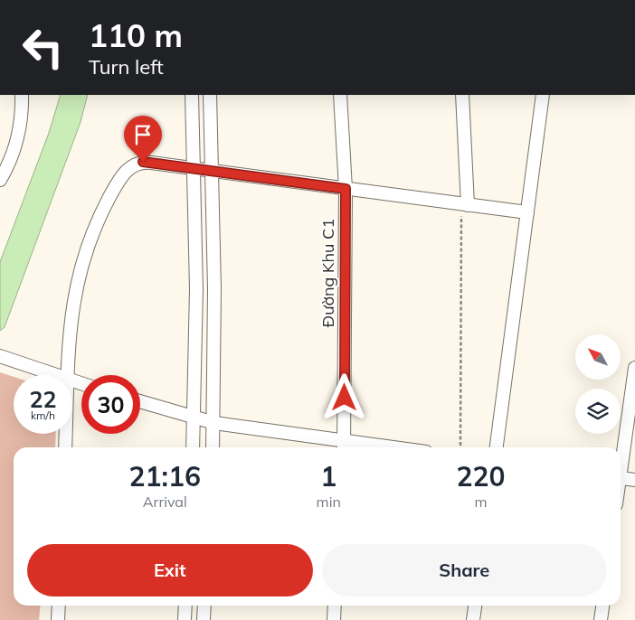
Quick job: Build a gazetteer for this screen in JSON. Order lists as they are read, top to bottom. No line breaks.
{"streets":{"street":["Đường Khu C1"]},"north":"top left","page":{"turn":["110 m","Turn left"],"speed":"22 km/h","limit":"30","eta":["21:16","Arrival","1","min","220","m"],"buttons":["Exit","Share"]}}
